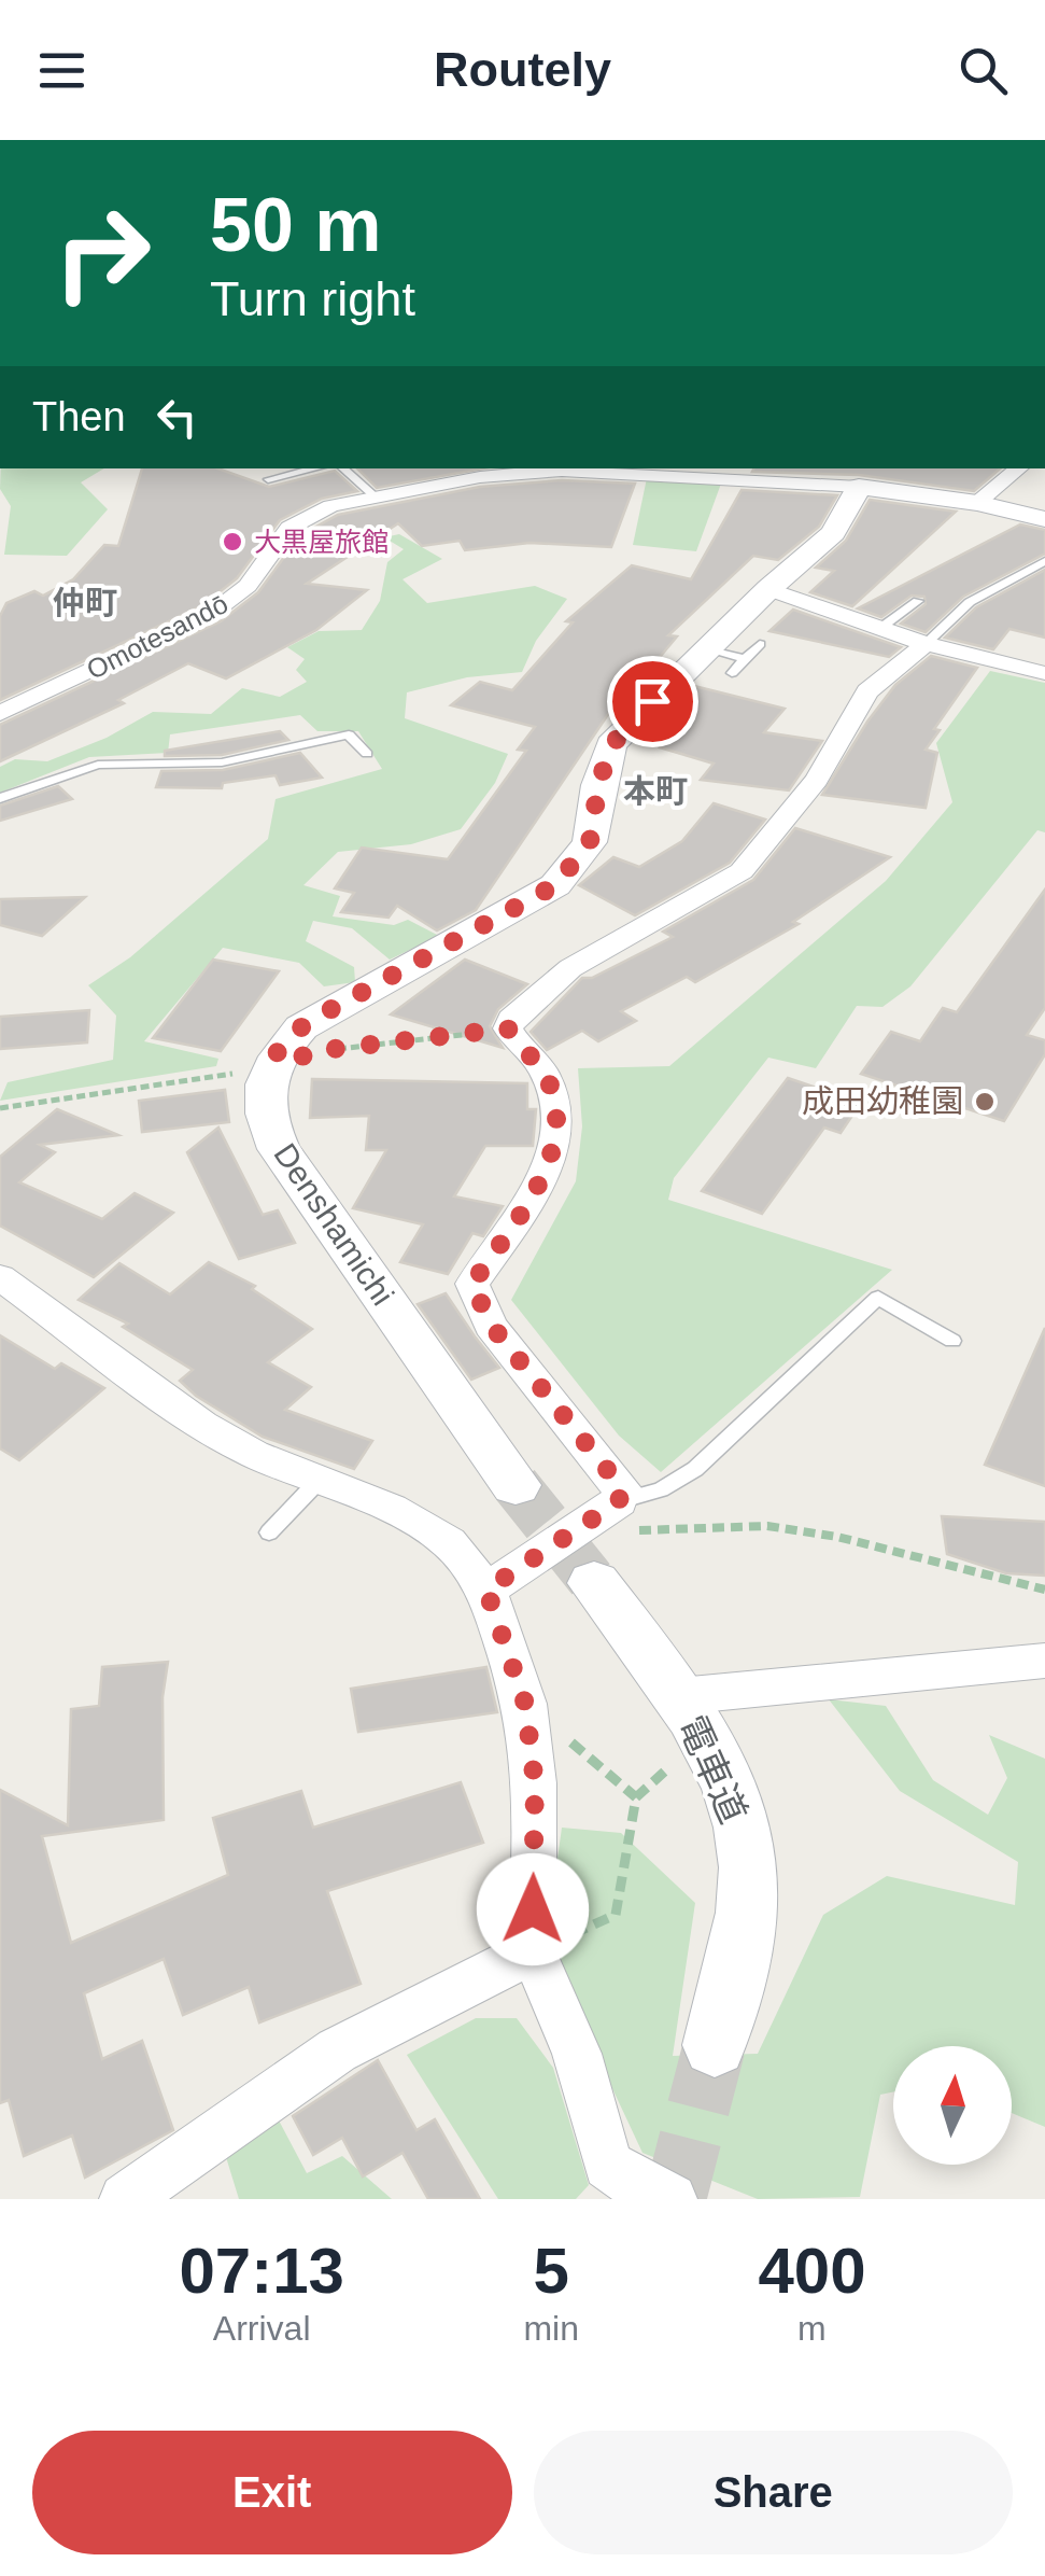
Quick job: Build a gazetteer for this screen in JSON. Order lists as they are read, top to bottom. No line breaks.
{"streets":{"street":["Omotesandō","Denshamichi","電車道"]},"districts":["仲町","本町"],"places":["大黒屋旅館","成田幼稚園"],"north":"top","page":{"header":"Routely","turn":["50 m","Turn right"],"then":"Then","eta":["07:13","Arrival","5","min","400","m"],"buttons":["Exit","Share"]}}
